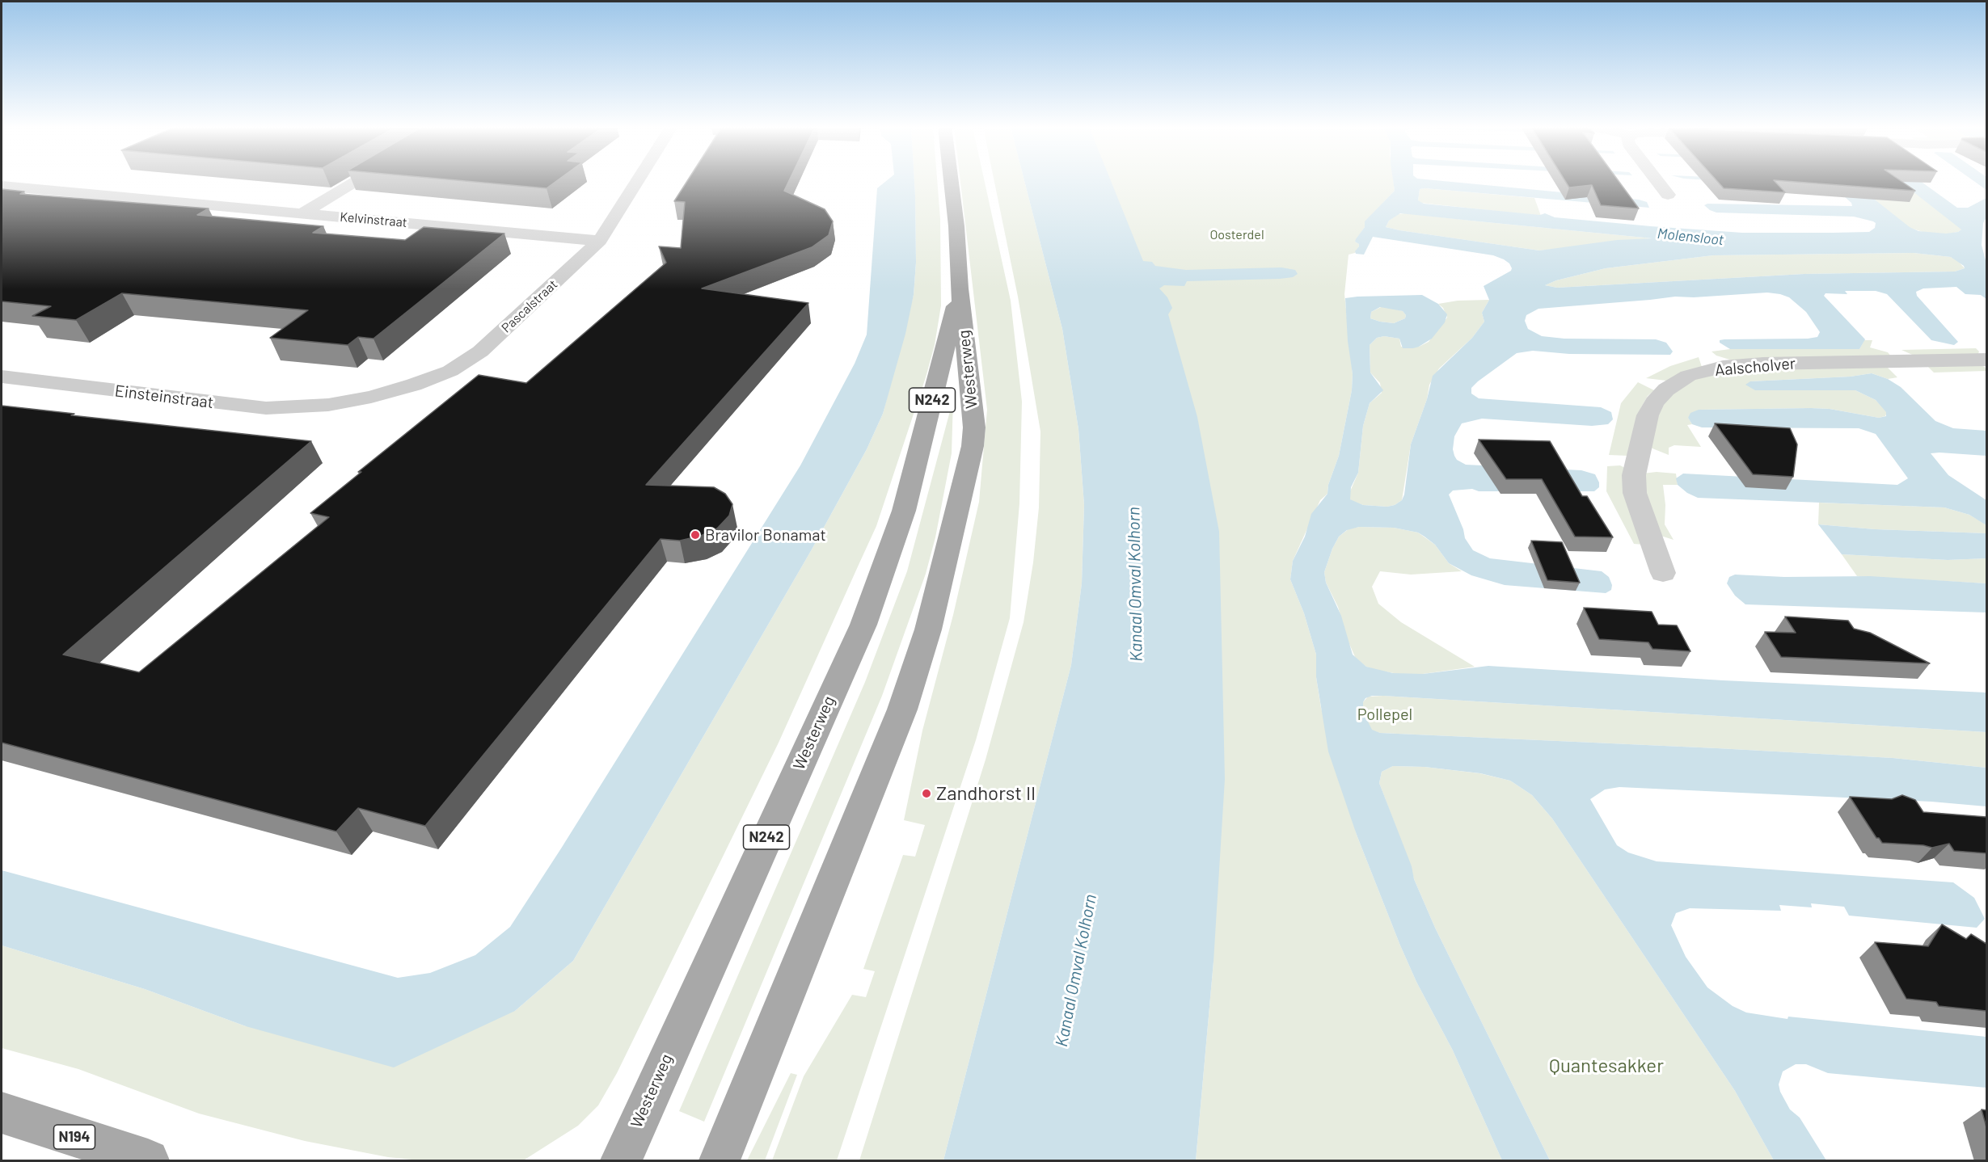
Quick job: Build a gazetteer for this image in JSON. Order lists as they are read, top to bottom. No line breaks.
{"streets":{"main road":["Westerweg","N242","N194"],"street":["Kelvinstraat","Pascalstraat","Aalscholver","Einsteinstraat"]},"crossings":[["Kelvinstraat","Pascalstraat"],["Pascalstraat","Einsteinstraat"]],"water":["Molensloot","Kanaal Omval Kolhorn"],"parks":["Oosterdel","Pollepel","Quantesakker"],"places":["Bravilor Bonamat","Zandhorst II"]}
